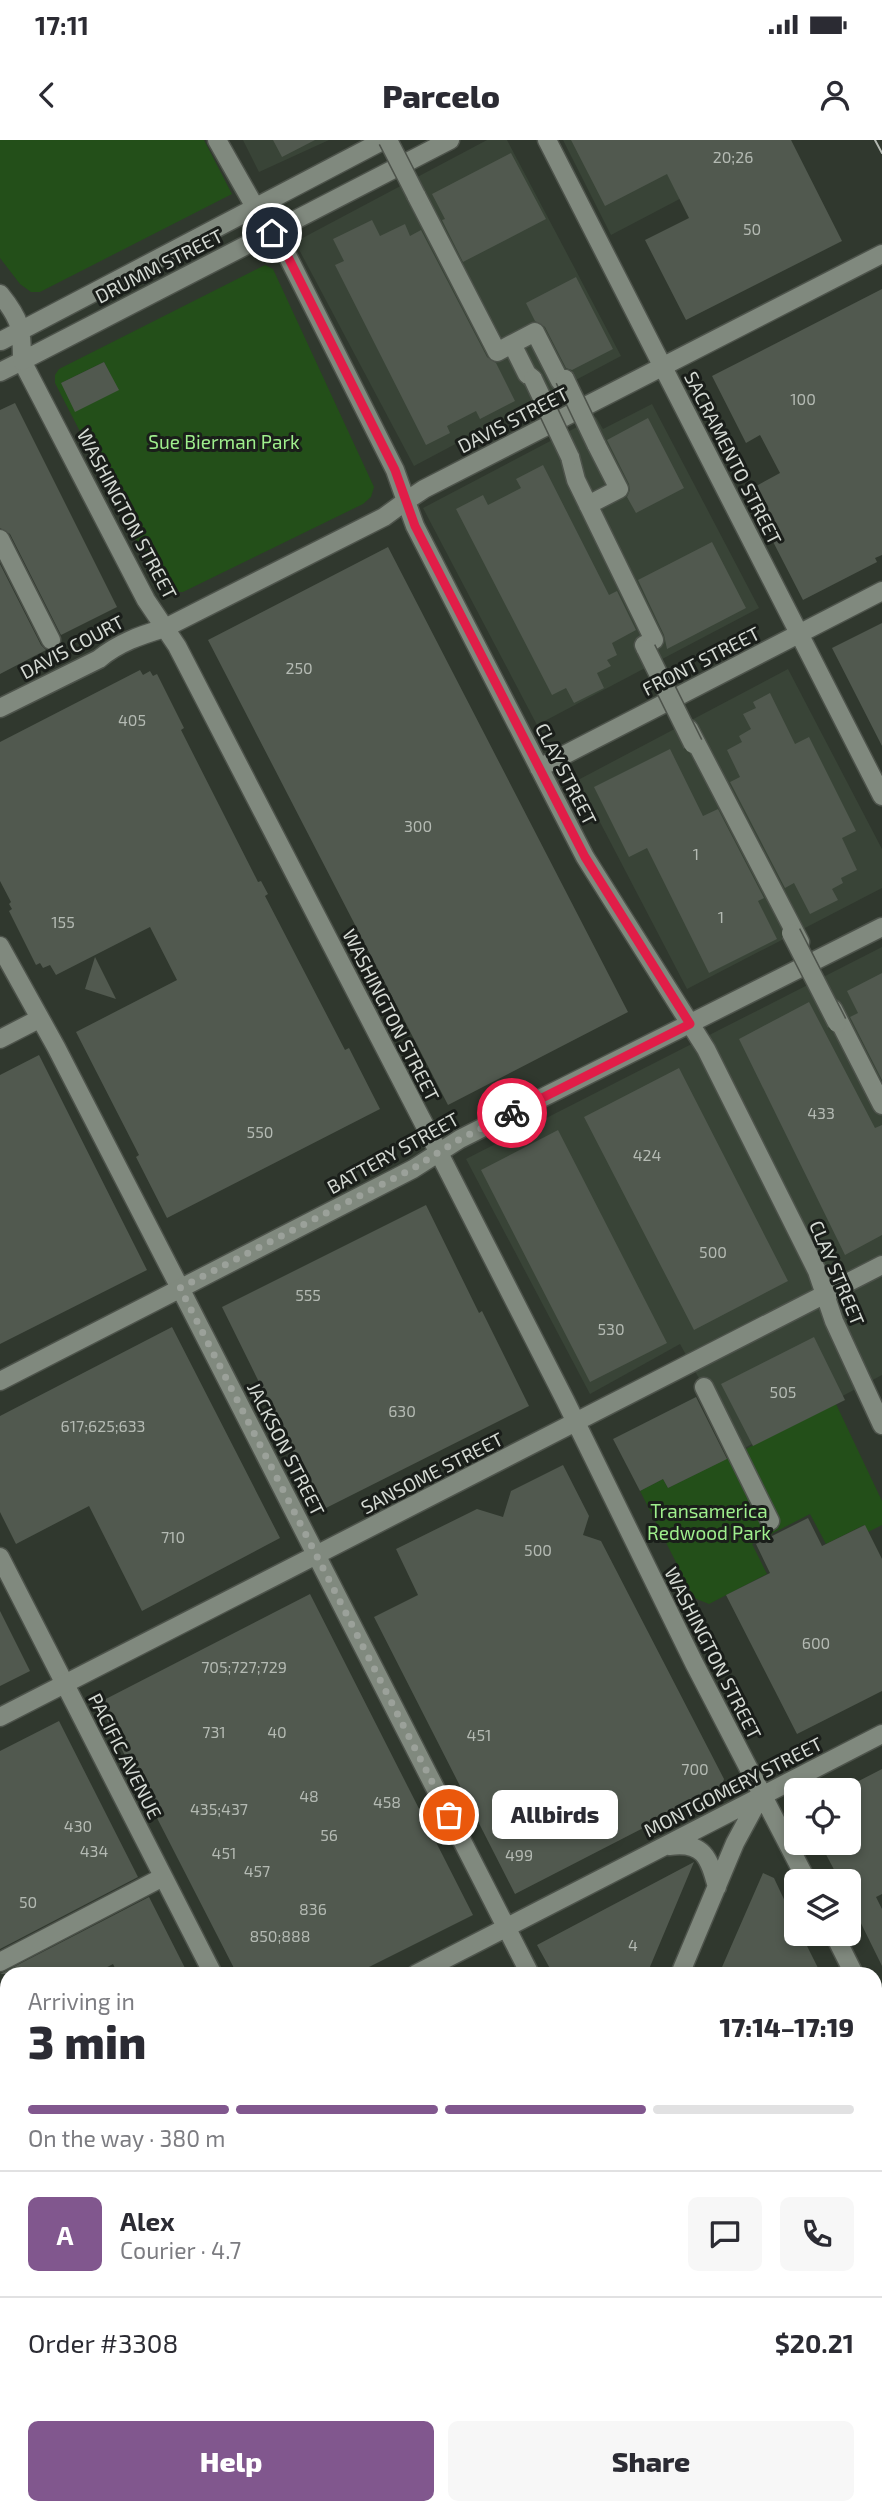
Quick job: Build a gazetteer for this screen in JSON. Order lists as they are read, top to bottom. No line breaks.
{"streets":{"street":["DRUMM STREET","DAVIS STREET","SACRAMENTO STREET","WASHINGTON STREET","DAVIS COURT","FRONT STREET","CLAY STREET","BATTERY STREET","JACKSON STREET","SANSOME STREET","PACIFIC AVENUE","MONTGOMERY STREET"]},"crossings":[["DRUMM STREET","WASHINGTON STREET"],["DRUMM STREET","CLAY STREET"],["DAVIS STREET","SACRAMENTO STREET"],["DAVIS STREET","WASHINGTON STREET"],["DAVIS STREET","DAVIS COURT"],["DAVIS STREET","CLAY STREET"],["SACRAMENTO STREET","FRONT STREET"],["WASHINGTON STREET","DAVIS COURT"],["WASHINGTON STREET","BATTERY STREET"],["WASHINGTON STREET","SANSOME STREET"],["WASHINGTON STREET","MONTGOMERY STREET"],["FRONT STREET","CLAY STREET"],["CLAY STREET","BATTERY STREET"],["CLAY STREET","SANSOME STREET"],["BATTERY STREET","JACKSON STREET"],["JACKSON STREET","SANSOME STREET"],["JACKSON STREET","MONTGOMERY STREET"],["SANSOME STREET","PACIFIC AVENUE"]],"parks":["Sue Bierman Park","Transamerica Redwood Park"],"places":["Allbirds"],"house_numbers":["20;26","50","100","250","405","300","1","1","155","433","550","424","500","555","530","505","630","617;625;633","710","500","600","705;727;729","731","40","451","700","48","458","435;437","430","56","434","451","499","457","50","836","850;888","4"],"page":{"status":"17:11","header":"Parcelo","bubble":"Allbirds","heading":["3 min","Arriving in","17:14–17:19"],"panel":["Alex","Courier · 4.7","Order #3308","$20.21"],"bar":"On the way · 380 m","round":"A","buttons":["Help","Share"]}}
